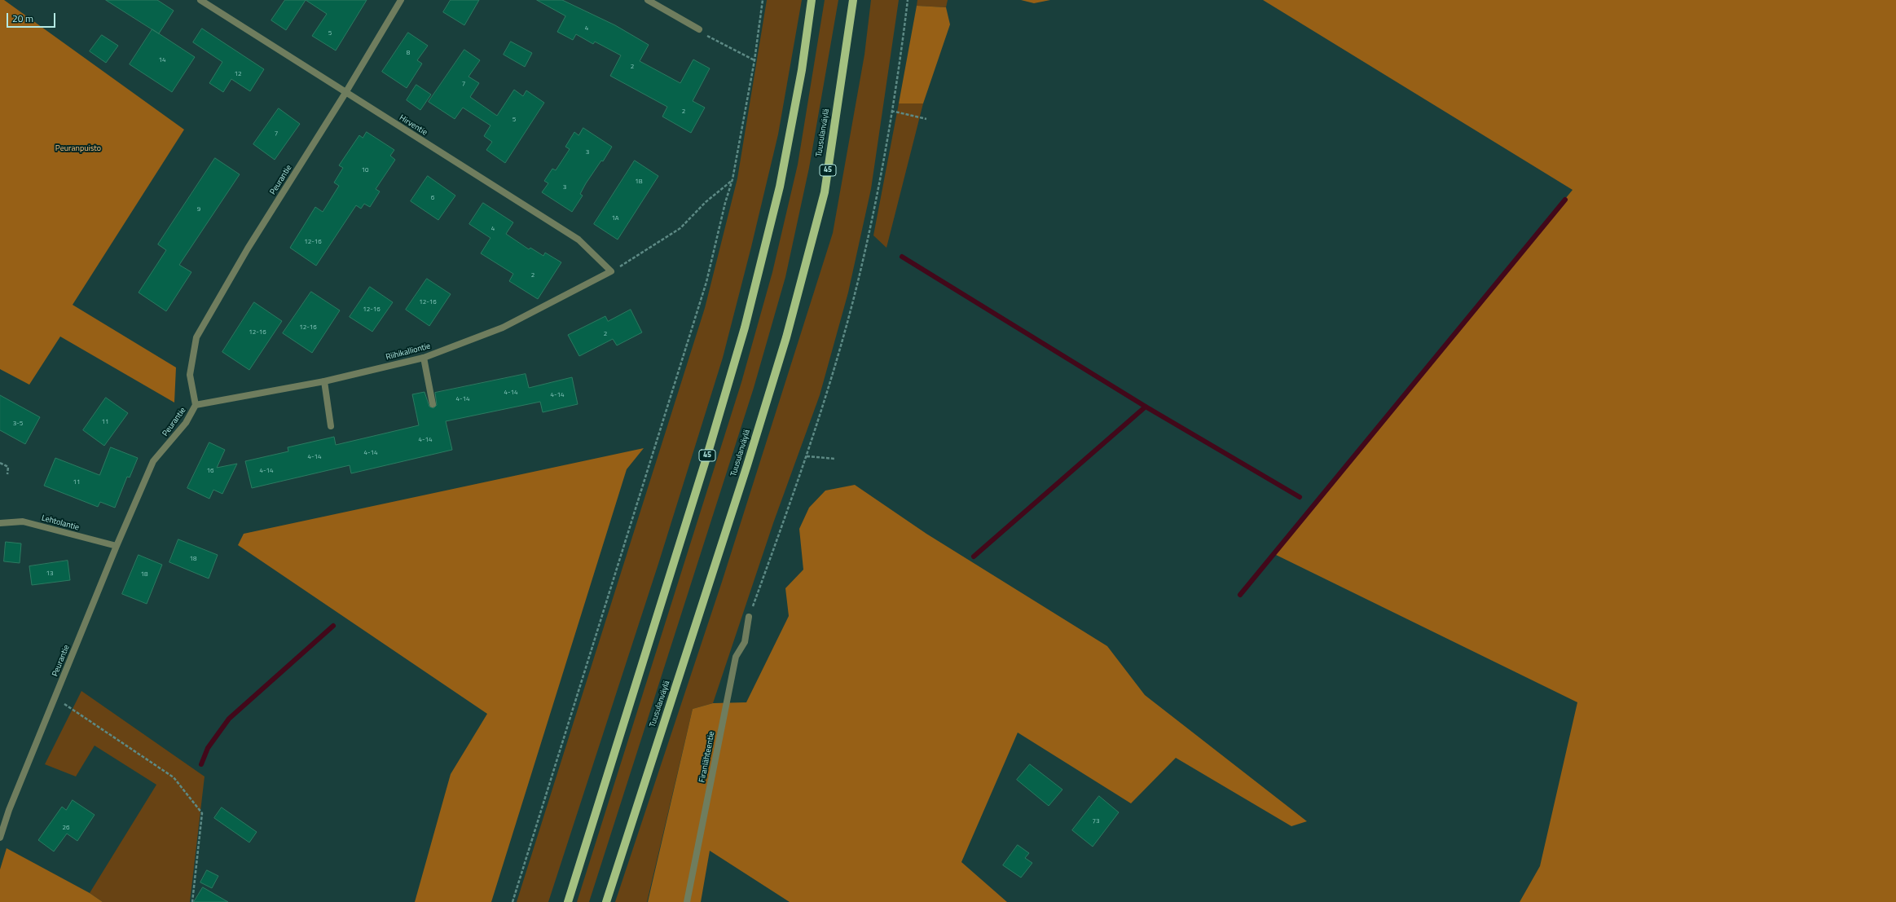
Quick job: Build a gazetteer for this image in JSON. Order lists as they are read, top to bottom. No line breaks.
{"streets":{"main road":["Tuusulanväylä","45"],"street":["Hirventie","Peurantie","Riihikalliontie","Lehtolantie","Firanlähteentie"]},"crossings":[["Hirventie","Peurantie"],["Hirventie","Riihikalliontie"],["Peurantie","Riihikalliontie"],["Peurantie","Lehtolantie"]],"parks":["Peuranpuisto"],"house_numbers":["4","5","8","14","2","12","7","2","5","7","3","10","1B","3","6","9","1A","4","12-16","2","12-16","12-16","12-16","12-16","2","4-14","4-14","4-14","11","3-5","4-14","4-14","4-14","16","4-14","11","18","13","18","73","26"],"scale_bar":"20 m"}
